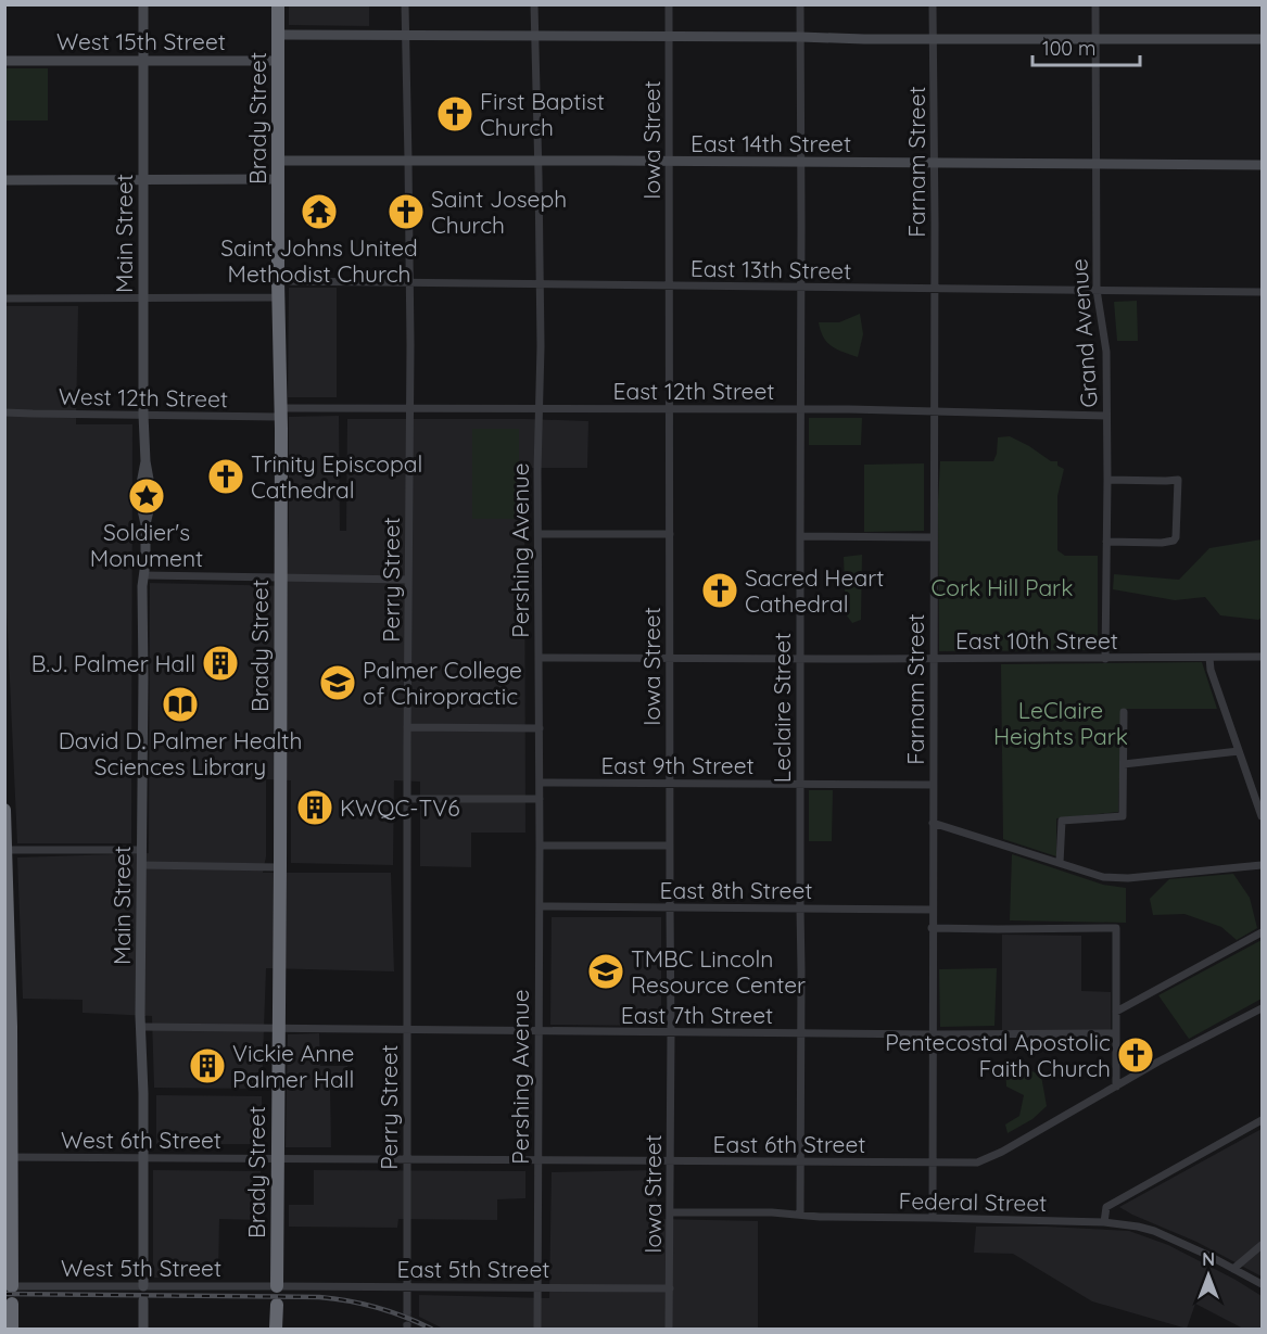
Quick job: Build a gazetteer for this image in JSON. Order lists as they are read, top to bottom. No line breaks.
{"streets":{"highway":["Brady Street"],"street":["West 15th Street","Iowa Street","East 14th Street","Farnam Street","Main Street","East 13th Street","Grand Avenue","East 12th Street","West 12th Street","Pershing Avenue","Perry Street","East 10th Street","Leclaire Street","East 9th Street","East 8th Street","East 7th Street","West 6th Street","East 6th Street","Federal Street","West 5th Street","East 5th Street"]},"crossings":[["West 15th Street","Brady Street"],["West 15th Street","Main Street"],["Brady Street","East 14th Street"],["Brady Street","East 13th Street"],["Brady Street","East 12th Street"],["Brady Street","West 12th Street"],["Brady Street","East 7th Street"],["Brady Street","West 6th Street"],["Brady Street","East 6th Street"],["Brady Street","West 5th Street"],["Brady Street","East 5th Street"],["Iowa Street","East 14th Street"],["Iowa Street","East 13th Street"],["Iowa Street","East 12th Street"],["Iowa Street","East 10th Street"],["Iowa Street","East 9th Street"],["Iowa Street","East 8th Street"],["Iowa Street","East 7th Street"],["Iowa Street","East 6th Street"],["Iowa Street","Federal Street"],["Iowa Street","East 5th Street"],["East 14th Street","Farnam Street"],["East 14th Street","Grand Avenue"],["East 14th Street","Pershing Avenue"],["East 14th Street","Perry Street"],["East 14th Street","Leclaire Street"],["Farnam Street","East 13th Street"],["Farnam Street","East 12th Street"],["Farnam Street","East 10th Street"],["Farnam Street","East 9th Street"],["Farnam Street","East 8th Street"],["Farnam Street","East 7th Street"],["Farnam Street","East 6th Street"],["Farnam Street","Federal Street"],["Main Street","West 12th Street"],["Main Street","East 7th Street"],["Main Street","West 6th Street"],["Main Street","West 5th Street"],["East 13th Street","Grand Avenue"],["East 13th Street","Pershing Avenue"],["East 13th Street","Perry Street"],["East 13th Street","Leclaire Street"],["Grand Avenue","East 12th Street"],["Grand Avenue","East 10th Street"],["East 12th Street","West 12th Street"],["East 12th Street","Pershing Avenue"],["East 12th Street","Perry Street"],["East 12th Street","Leclaire Street"],["Pershing Avenue","East 10th Street"],["Pershing Avenue","East 9th Street"],["Pershing Avenue","East 8th Street"],["Pershing Avenue","East 7th Street"],["Pershing Avenue","East 6th Street"],["Pershing Avenue","East 5th Street"],["Perry Street","East 7th Street"],["Perry Street","East 6th Street"],["Perry Street","East 5th Street"],["East 10th Street","Leclaire Street"],["Leclaire Street","East 9th Street"],["Leclaire Street","East 8th Street"],["Leclaire Street","East 7th Street"],["Leclaire Street","East 6th Street"],["Leclaire Street","Federal Street"],["West 6th Street","East 6th Street"],["West 5th Street","East 5th Street"]],"parks":["Cork Hill Park","LeClaire Heights Park"],"places":{"church":["First Baptist Church","Saint Joseph Church","Trinity Episcopal Cathedral","Sacred Heart Cathedral","Pentecostal Apostolic Faith Church"],"temple":["Saint Johns United Methodist Church"],"place":["Soldier's Monument"],"building":["B.J. Palmer Hall","KWQC-TV6","Vickie Anne Palmer Hall"],"school or university":["Palmer College of Chiropractic","TMBC Lincoln Resource Center"],"library":["David D. Palmer Health Sciences Library"]},"scale_bar":"100 m","north":"top"}
